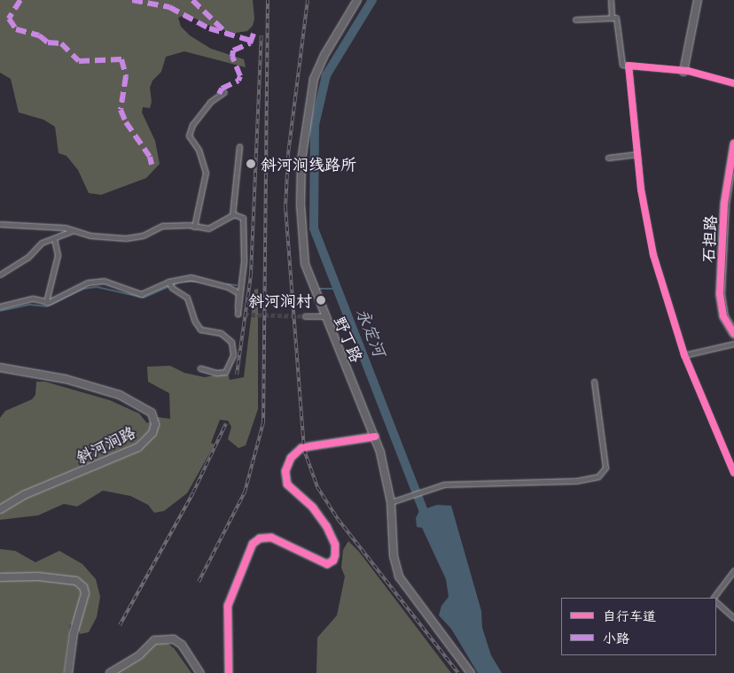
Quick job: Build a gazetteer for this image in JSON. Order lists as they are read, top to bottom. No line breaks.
{"streets":{"main road":["石担路"],"street":["野丁路","斜河涧路"]},"water":["永定河"],"places":["斜河涧线路所","斜河涧村"],"legend":["自行车道","小路"]}
